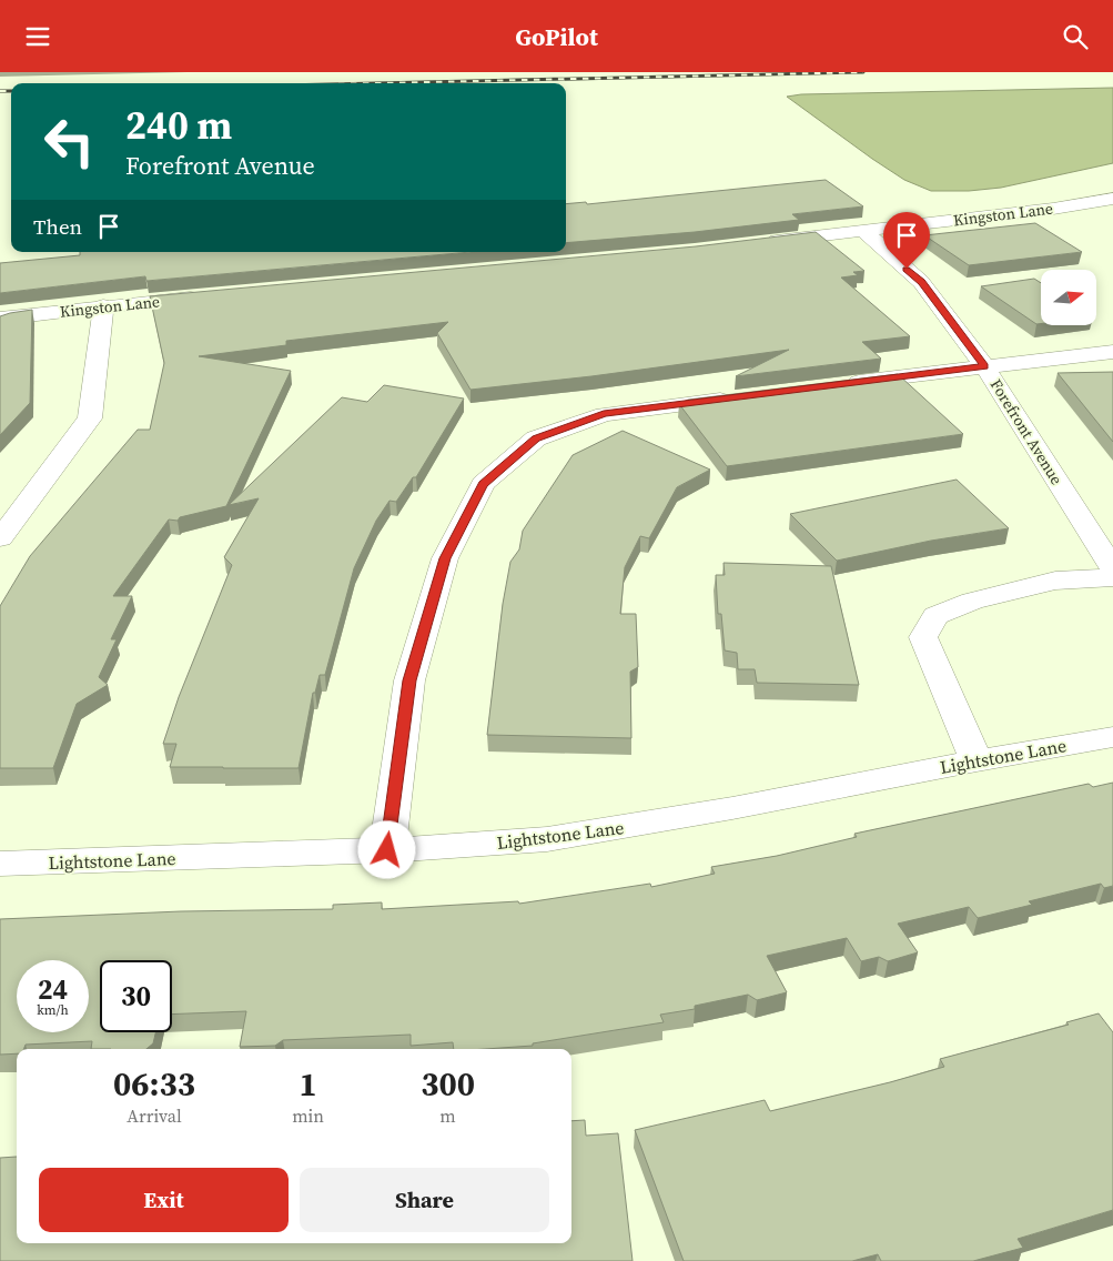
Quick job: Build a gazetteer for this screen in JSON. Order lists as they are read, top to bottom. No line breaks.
{"streets":{"street":["Kingston Lane","Forefront Avenue","Lightstone Lane"]},"crossings":[["Kingston Lane","Forefront Avenue"]],"north":"right","page":{"header":"GoPilot","turn":["240 m","Forefront Avenue"],"then":"Then","speed":"24 km/h","limit":"30","eta":["06:33","Arrival","1","min","300","m"],"buttons":["Exit","Share"]}}
